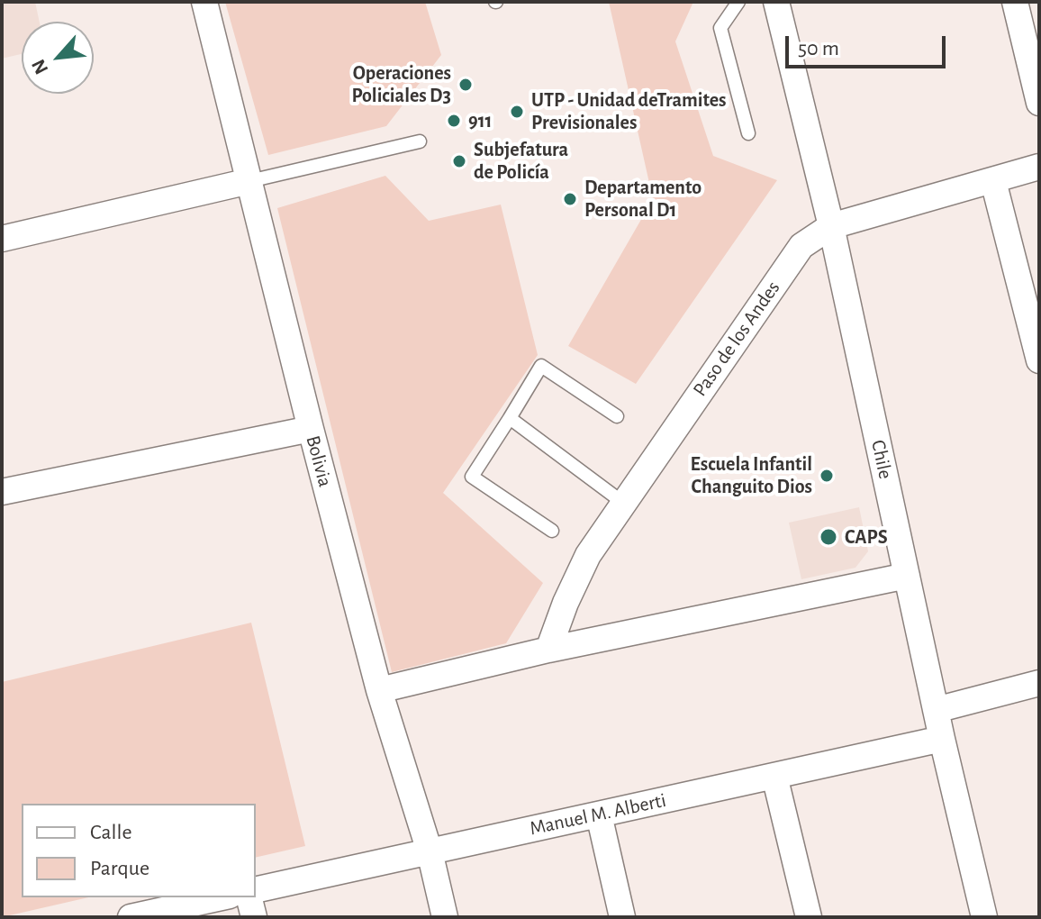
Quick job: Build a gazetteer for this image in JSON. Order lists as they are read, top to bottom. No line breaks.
{"streets":{"street":["Paso de los Andes","Chile","Bolivia","Manuel M. Alberti"]},"crossings":[["Paso de los Andes","Chile"],["Chile","Manuel M. Alberti"],["Bolivia","Manuel M. Alberti"]],"places":["Operaciones Policiales D3","UTP - Unidad deTramites Previsionales","911","Subjefatura de Policía","Departamento Personal D1","Escuela Infantil Changuito Dios","CAPS"],"legend":["Calle","Parque"],"scale_bar":"50 m","north":"bottom left"}
